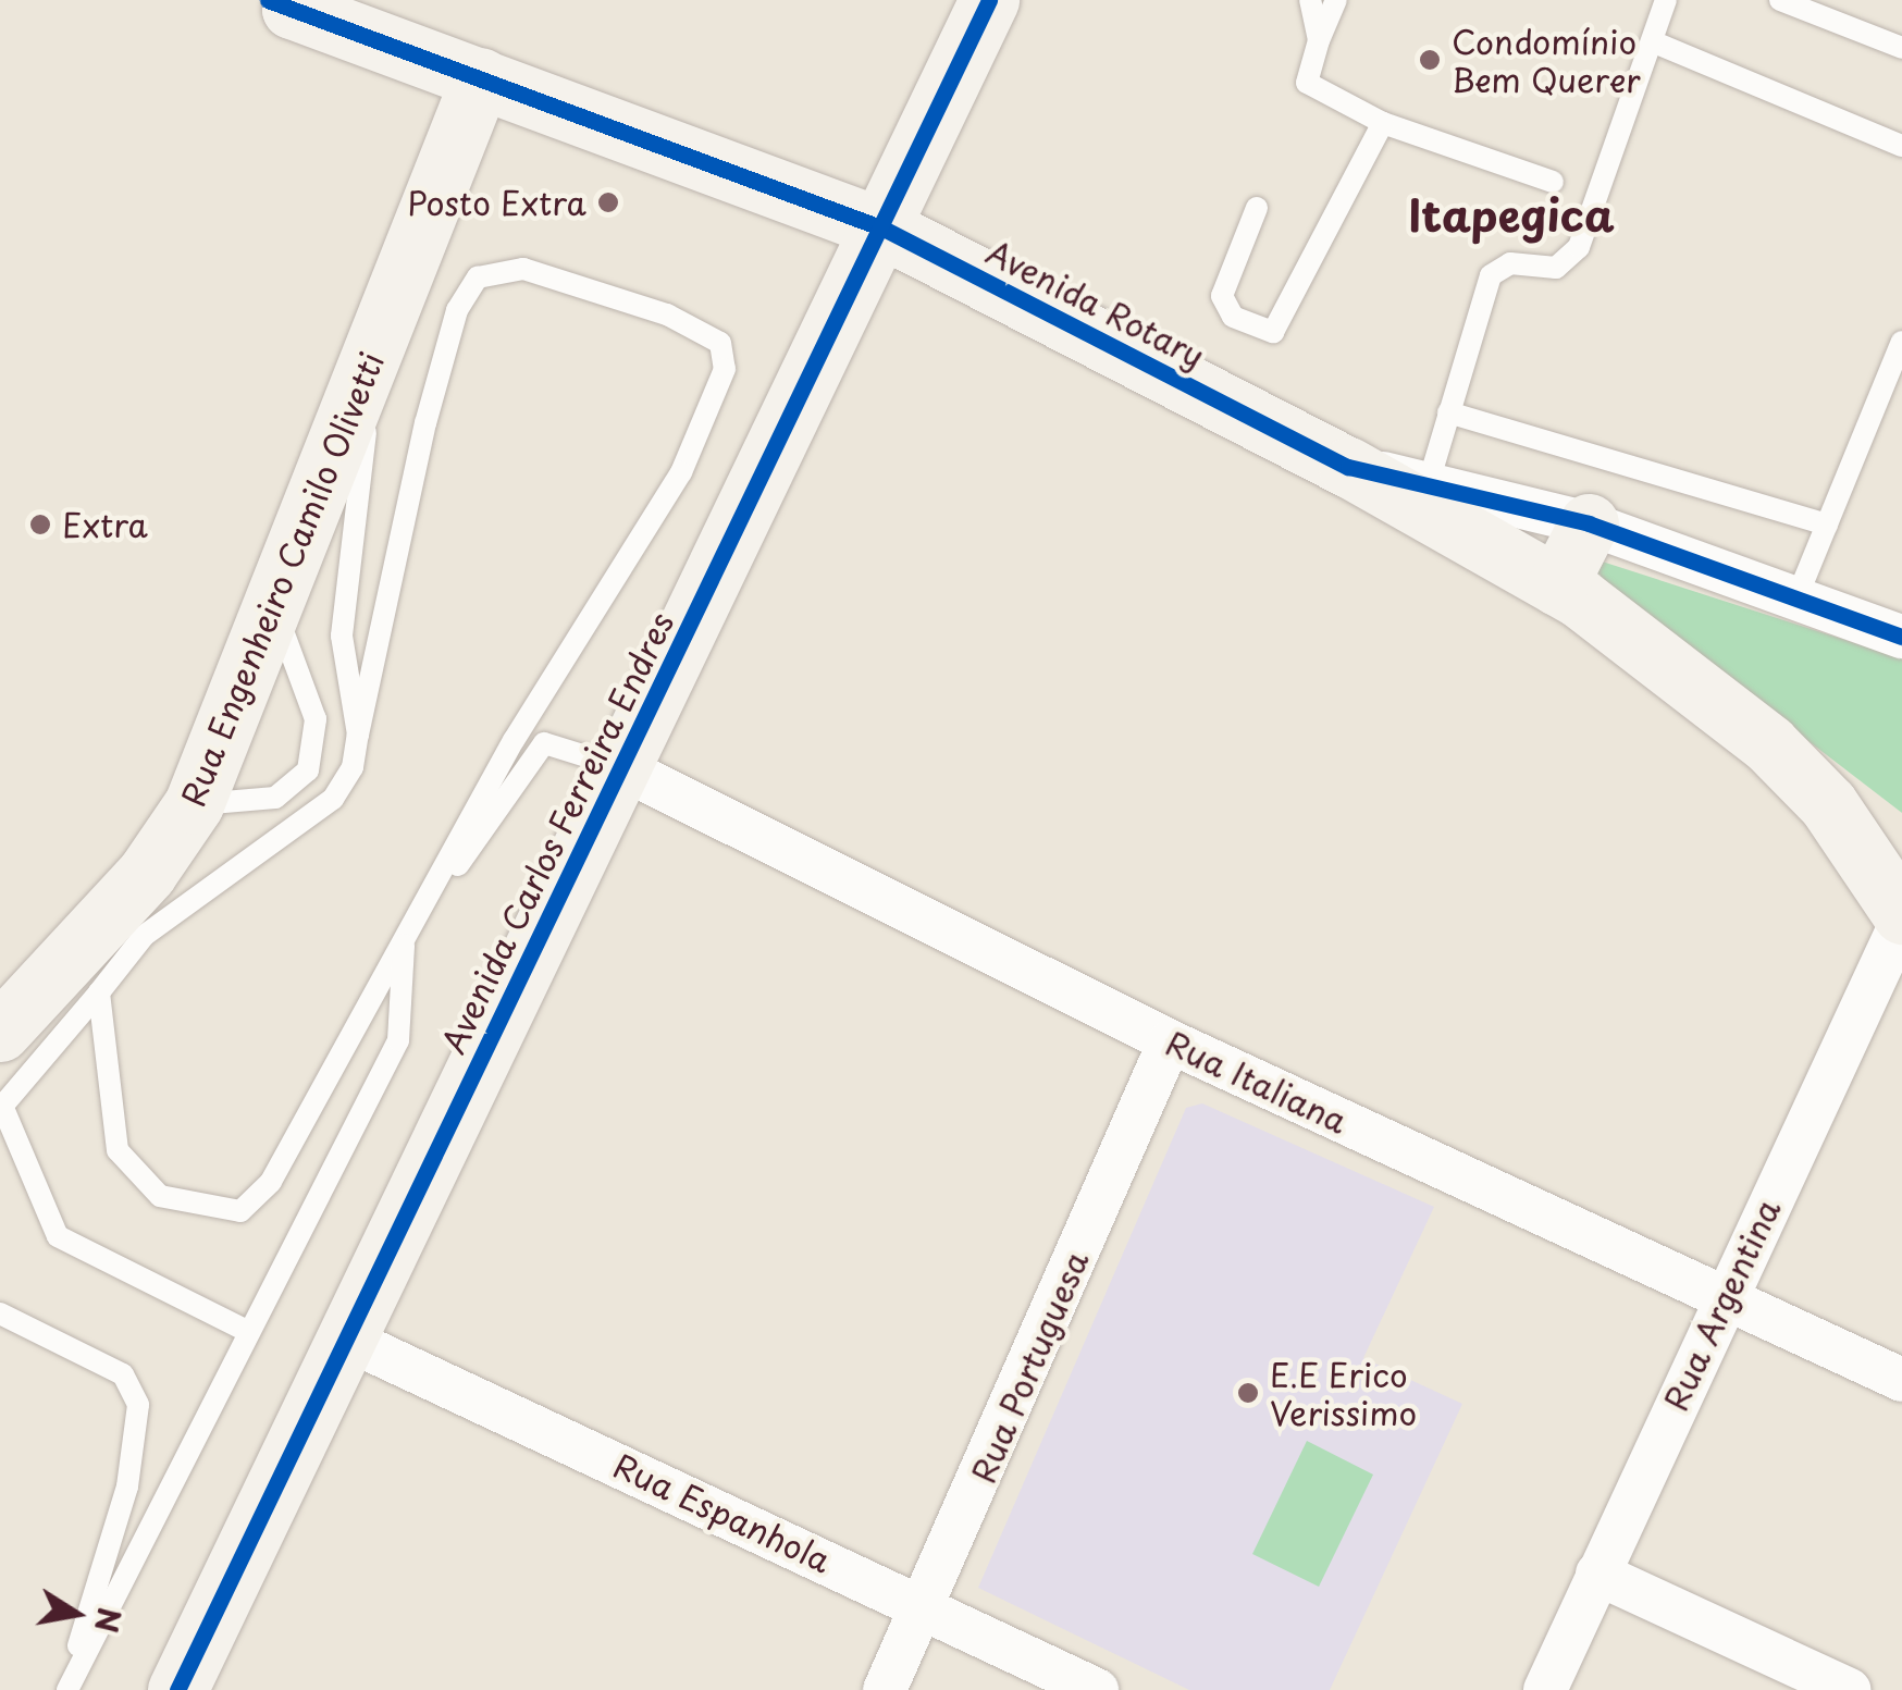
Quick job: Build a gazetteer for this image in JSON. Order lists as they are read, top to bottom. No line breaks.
{"streets":{"street":["Avenida Rotary","Rua Engenheiro Camilo Olivetti","Avenida Carlos Ferreira Endres","Rua Italiana","Rua Argentina","Rua Portuguesa","Rua Espanhola"]},"crossings":[["Avenida Rotary","Rua Engenheiro Camilo Olivetti"],["Avenida Rotary","Avenida Carlos Ferreira Endres"],["Avenida Carlos Ferreira Endres","Rua Italiana"],["Avenida Carlos Ferreira Endres","Rua Espanhola"],["Rua Italiana","Rua Argentina"],["Rua Italiana","Rua Portuguesa"],["Rua Portuguesa","Rua Espanhola"]],"districts":["Itapegica"],"places":["Condomínio Bem Querer","Posto Extra","Extra","E.E Erico Verissimo"],"north":"right"}
